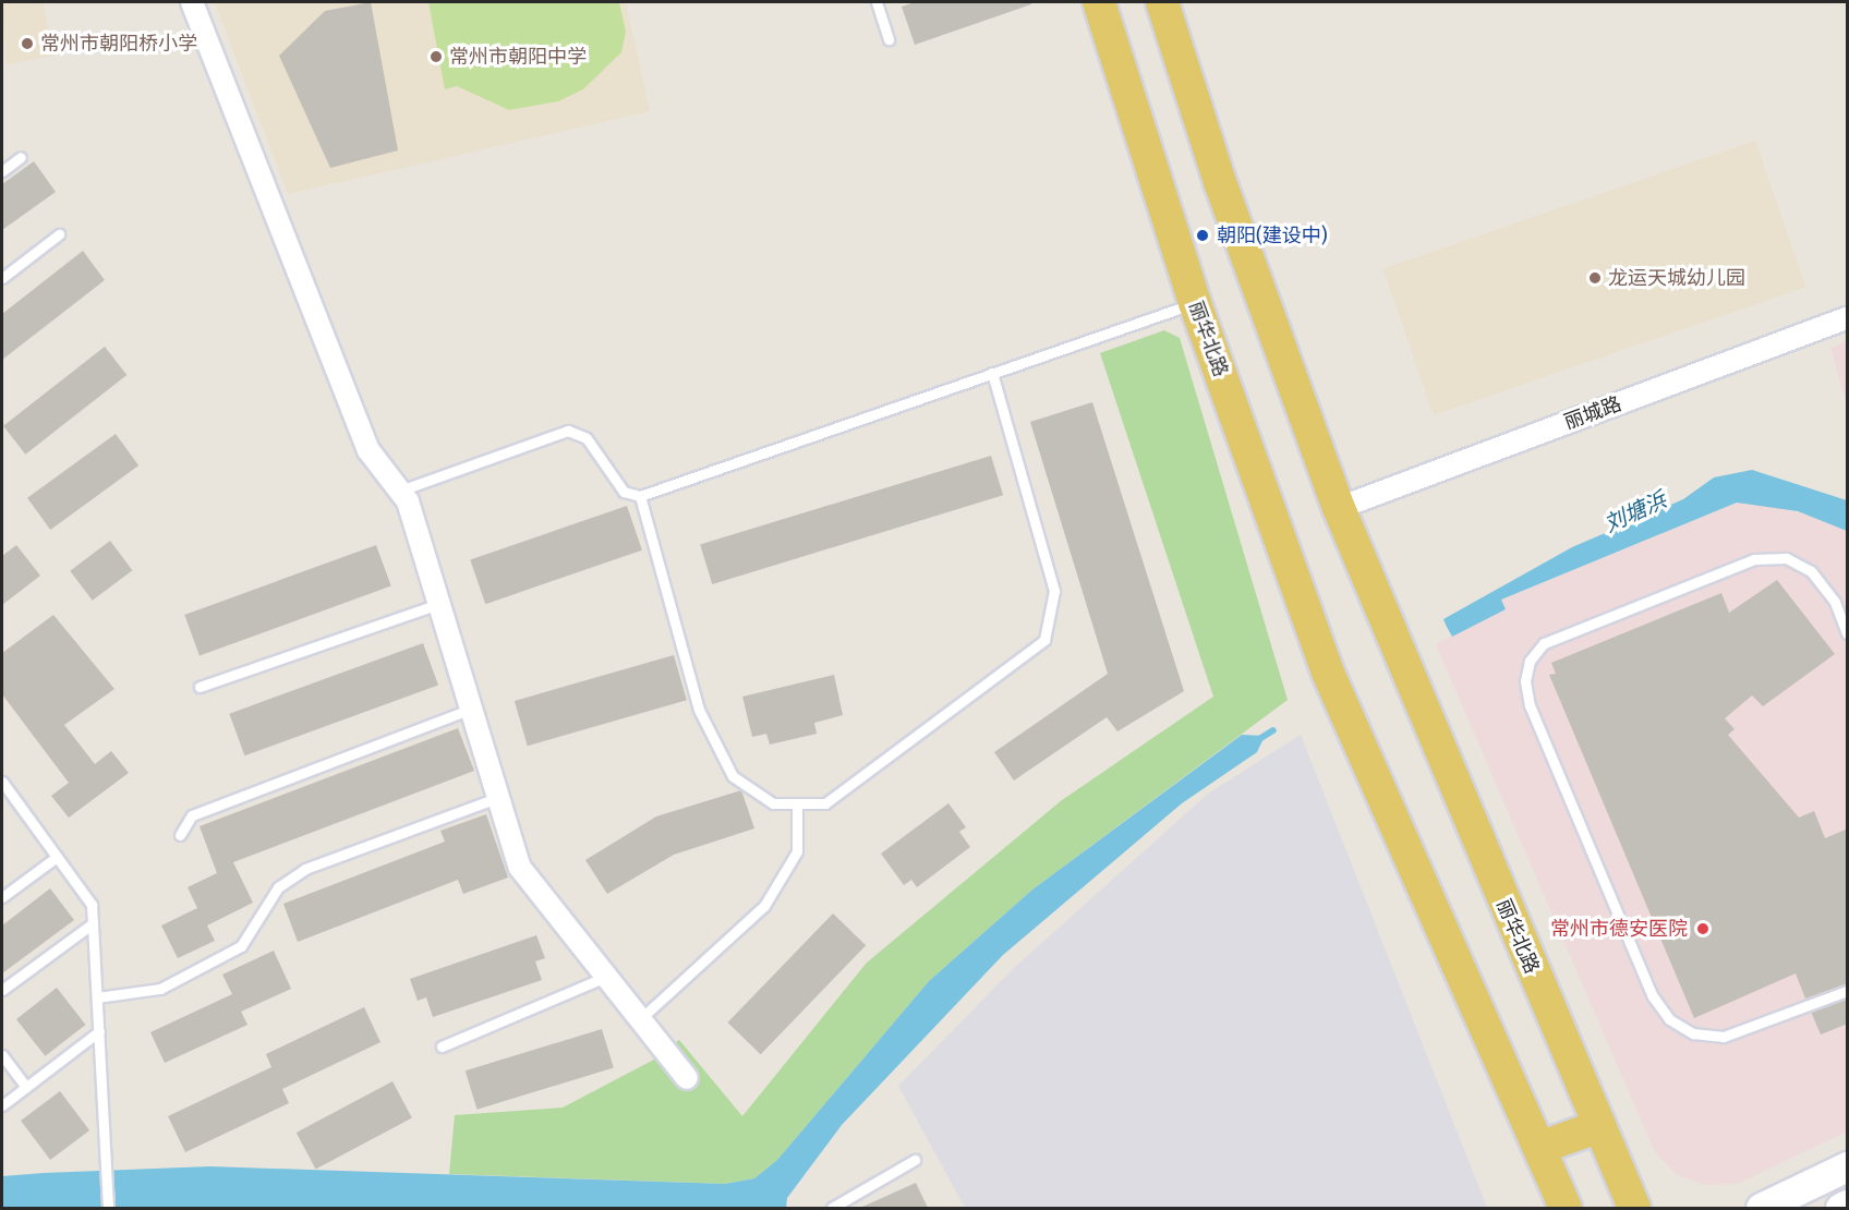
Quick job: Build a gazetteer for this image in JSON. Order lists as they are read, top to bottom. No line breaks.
{"streets":{"main road":["丽华北路"],"street":["丽城路"]},"crossings":[["丽华北路","丽城路"]],"water":["刘塘浜"],"places":["常州市朝阳桥小学","常州市朝阳中学","朝阳(建设中)","龙运天城幼儿园","常州市德安医院"]}
